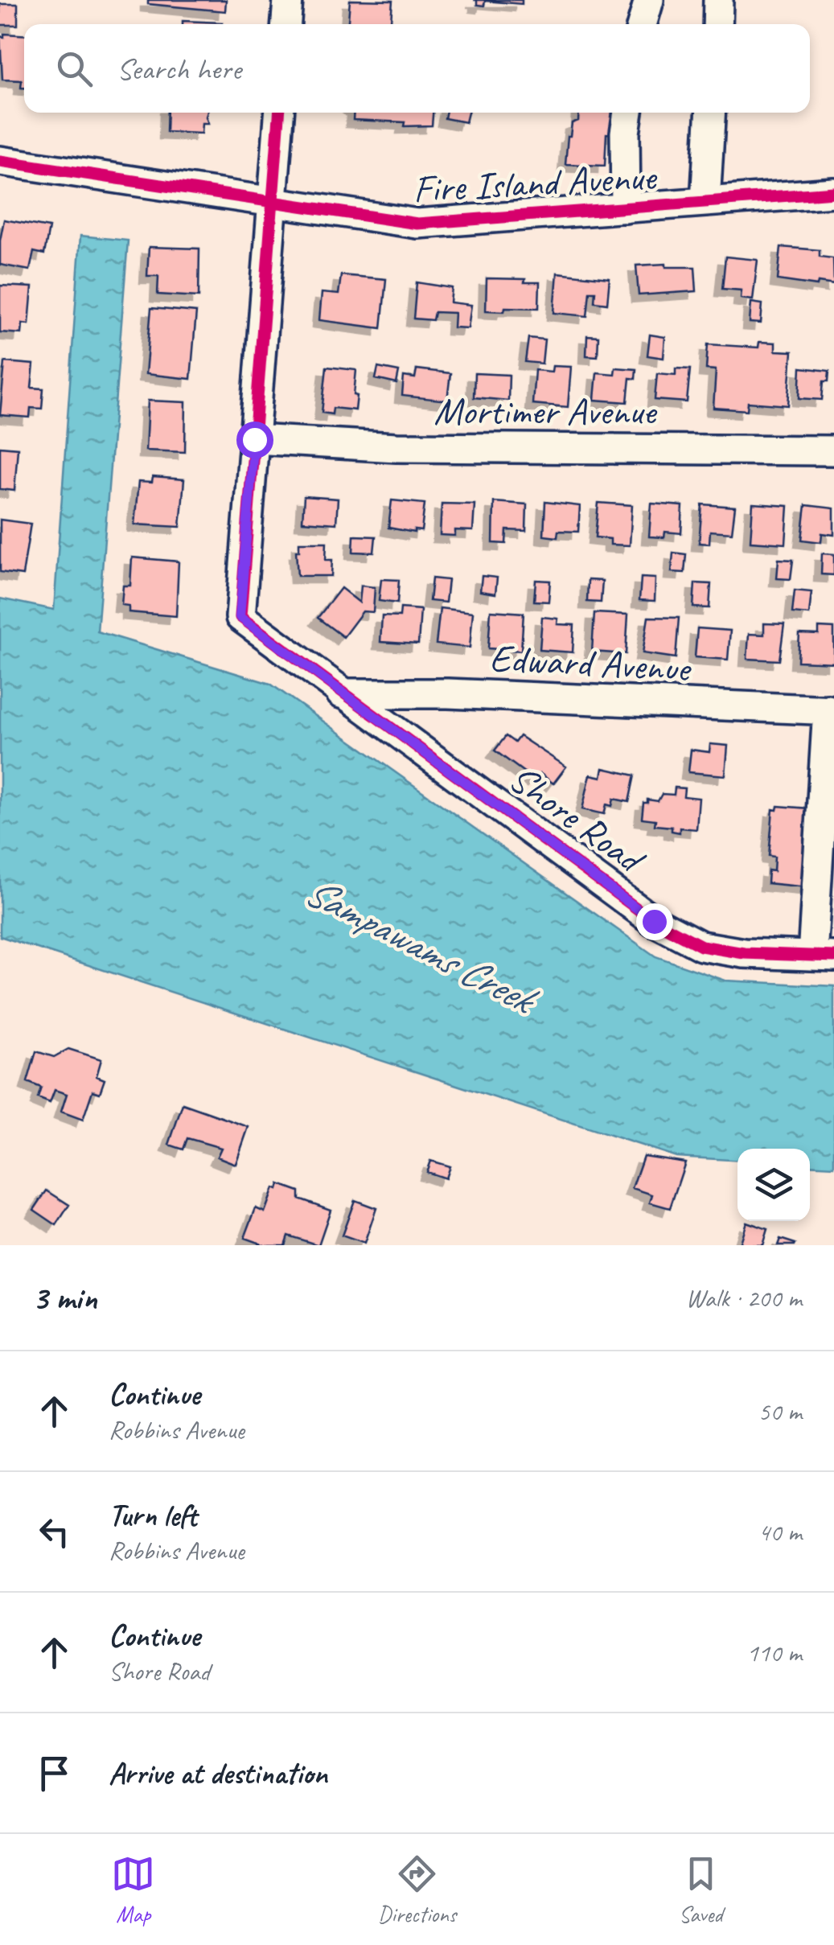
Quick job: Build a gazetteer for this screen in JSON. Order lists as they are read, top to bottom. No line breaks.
{"streets":{"street":["Fire Island Avenue","Mortimer Avenue","Edward Avenue","Shore Road"]},"crossings":[["Mortimer Avenue","Shore Road"],["Edward Avenue","Shore Road"]],"water":["Sampawams Creek"],"page":{"search":"Search here","heading":["3 min","Walk · 200 m"],"list":[["Continue","Robbins Avenue","50 m"],["Turn left","Robbins Avenue","40 m"],["Continue","Shore Road","110 m"],"Arrive at destination"],"nav":["Map","Directions","Saved"]}}
